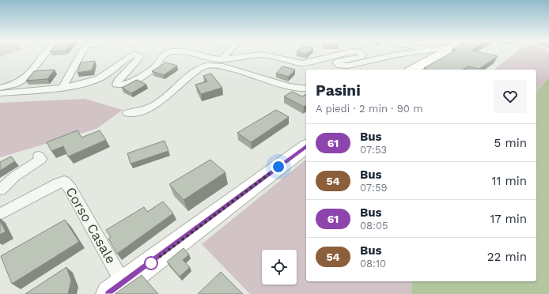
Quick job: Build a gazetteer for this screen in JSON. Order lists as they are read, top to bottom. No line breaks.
{"streets":{"main road":["Corso Casale"]},"lines":["bus line 61"],"page":{"heading":["Pasini","A piedi · 2 min · 90 m"],"list":[{"mark":"61","name":"Bus","note":"07:53","value":"5 min"},{"mark":"54","name":"Bus","note":"07:59","value":"11 min"},{"mark":"61","name":"Bus","note":"08:05","value":"17 min"},{"mark":"54","name":"Bus","note":"08:10","value":"22 min"}]}}
